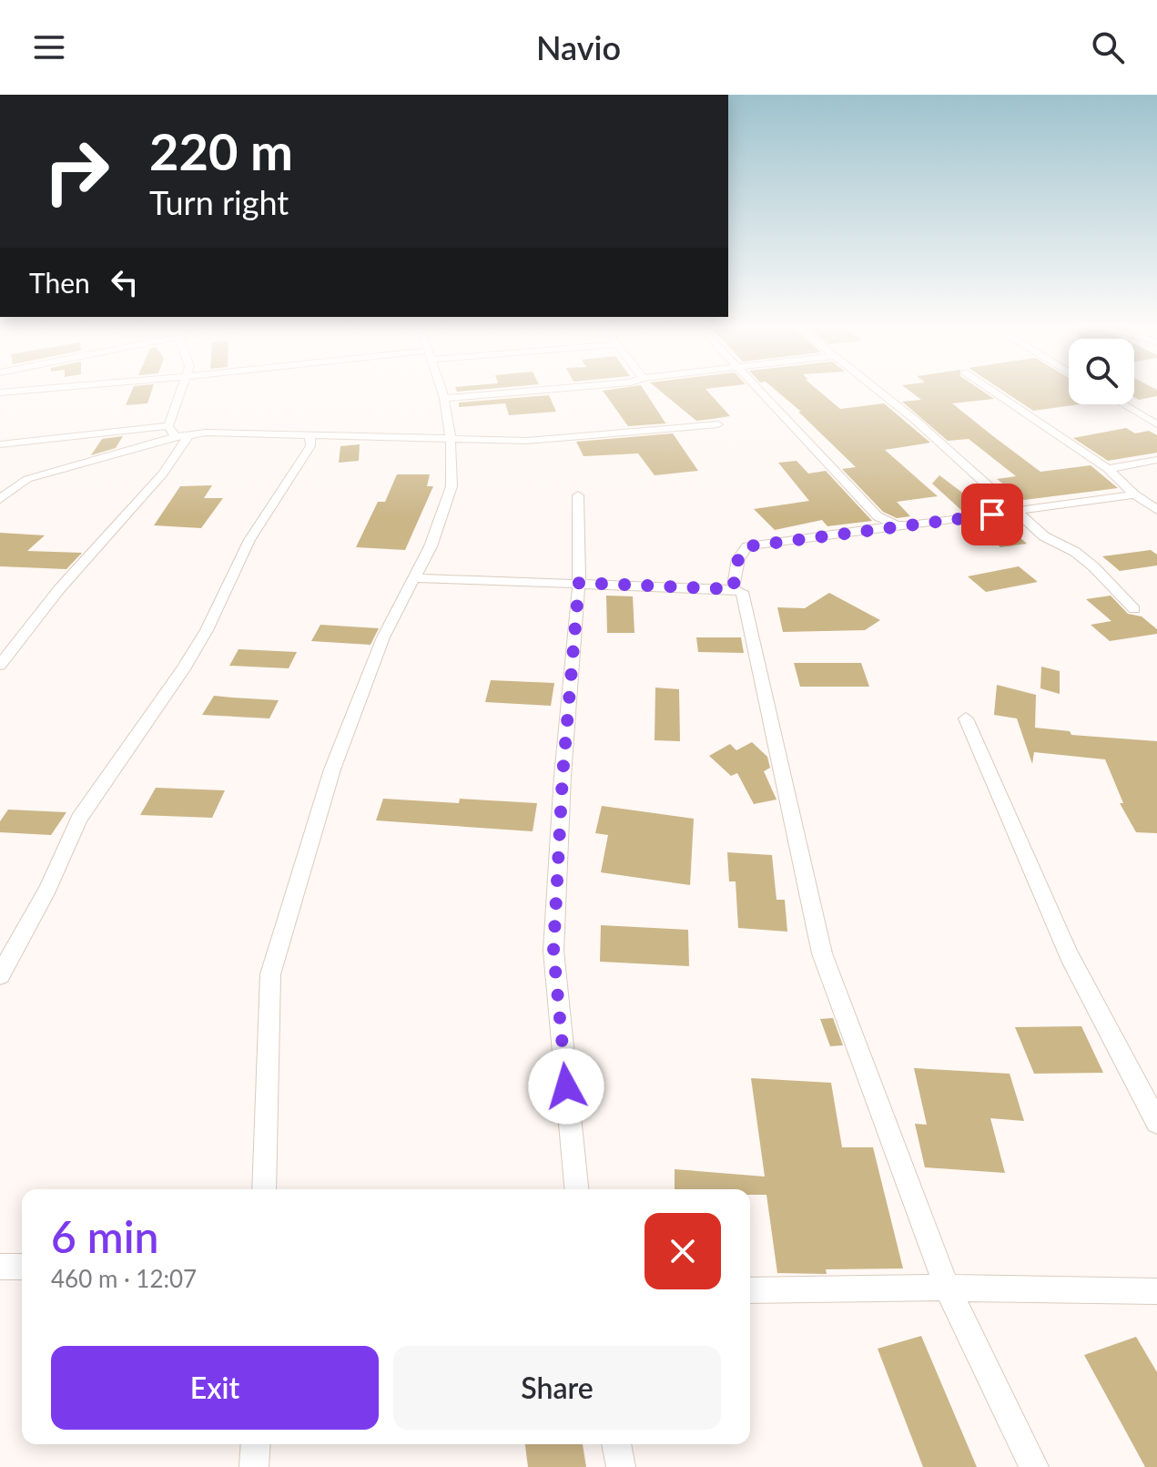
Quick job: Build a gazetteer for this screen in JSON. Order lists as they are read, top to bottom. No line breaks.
{"page":{"header":"Navio","turn":["220 m","Turn right"],"then":"Then","heading":["6 min","460 m · 12:07"],"buttons":["Exit","Share"]}}
